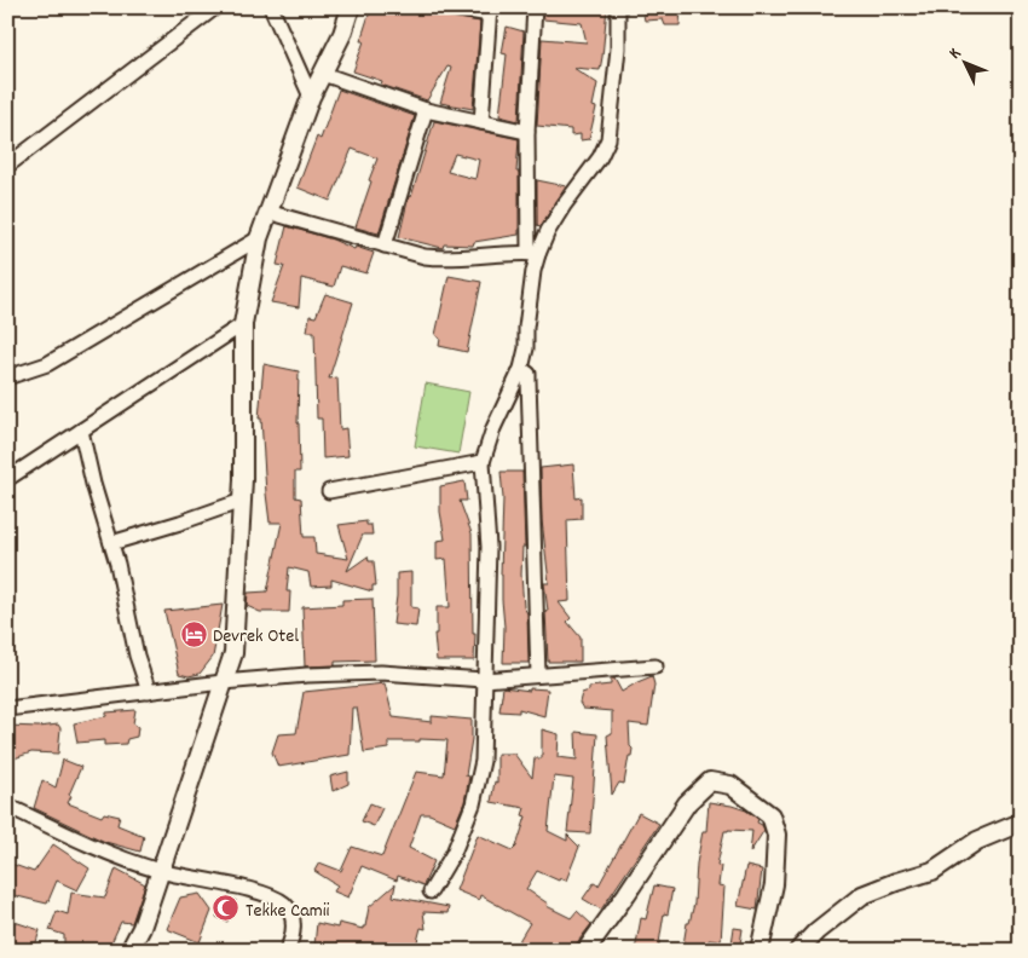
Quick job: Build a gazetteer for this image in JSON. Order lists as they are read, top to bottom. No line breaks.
{"places":{"hotel":["Devrek Otel"],"mosque":["Tekke Camii"]},"north":"top left"}
